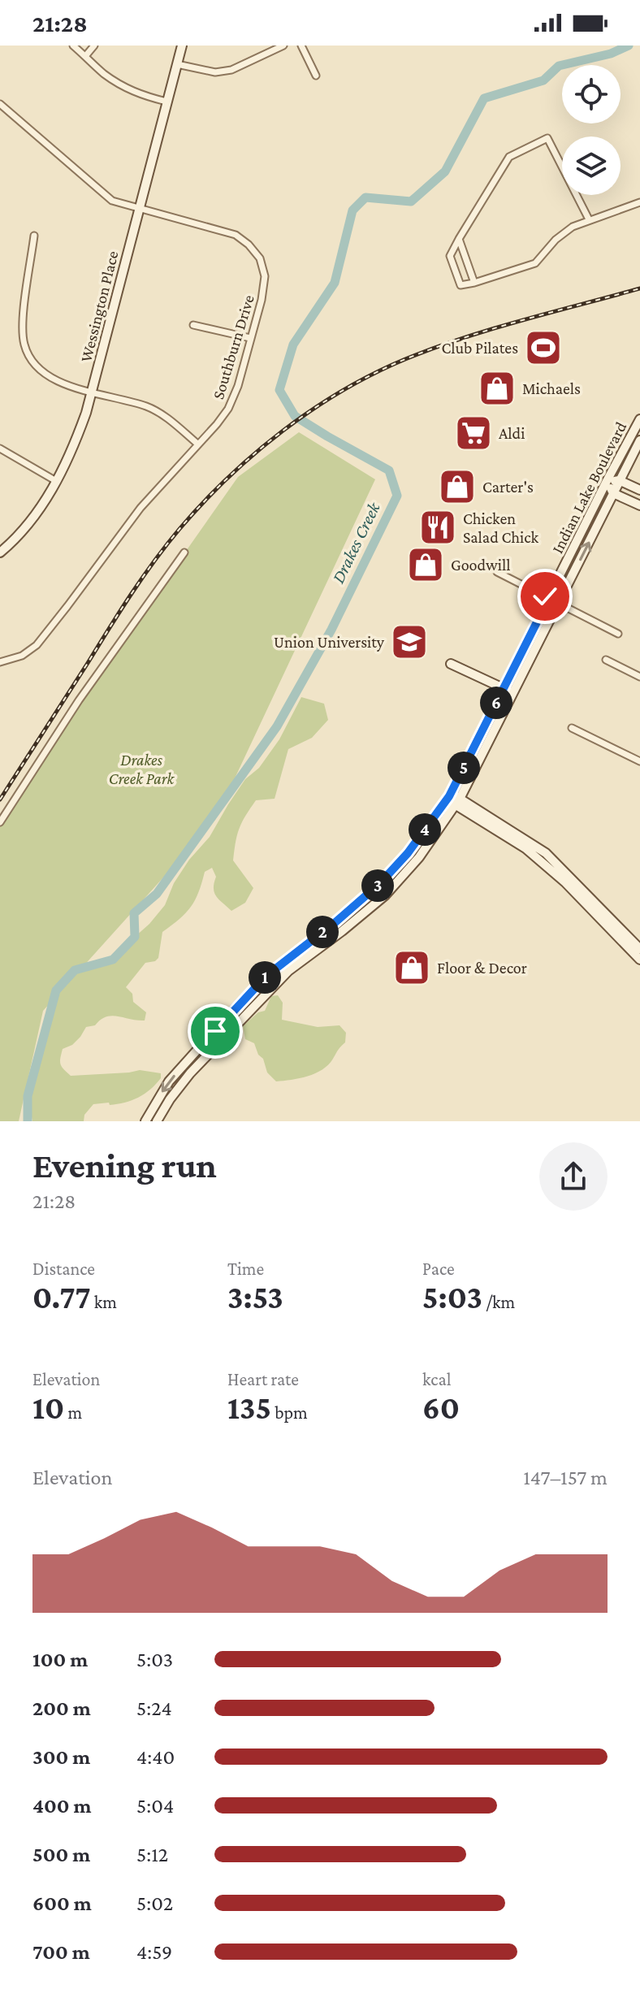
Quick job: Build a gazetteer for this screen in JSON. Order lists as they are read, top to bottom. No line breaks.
{"streets":{"main road":["Wessington Place","Indian Lake Boulevard"],"street":["Southburn Drive"]},"crossings":[["Wessington Place","Southburn Drive"]],"water":["Drakes Creek"],"parks":["Drakes Creek Park"],"places":{"sports":["Club Pilates"],"shop":["Michaels","Carter's","Goodwill","Floor & Decor"],"supermarket":["Aldi"],"restaurant":["Chicken Salad Chick"],"school or university":["Union University"]},"page":{"status":"21:28","pins":["6","5","4","3","2","1"],"heading":["Evening run","21:28"],"stats":[["Distance","0.77 km"],["Time","3:53"],["Pace","5:03 /km"],["Elevation","10 m"],["Heart rate","135 bpm"],["kcal","60"]],"chart":["Elevation","147–157 m"],"list":[{"name":"100 m","note":"5:03"},{"name":"200 m","note":"5:24"},{"name":"300 m","note":"4:40"},{"name":"400 m","note":"5:04"},{"name":"500 m","note":"5:12"},{"name":"600 m","note":"5:02"},{"name":"700 m","note":"4:59"}]}}
